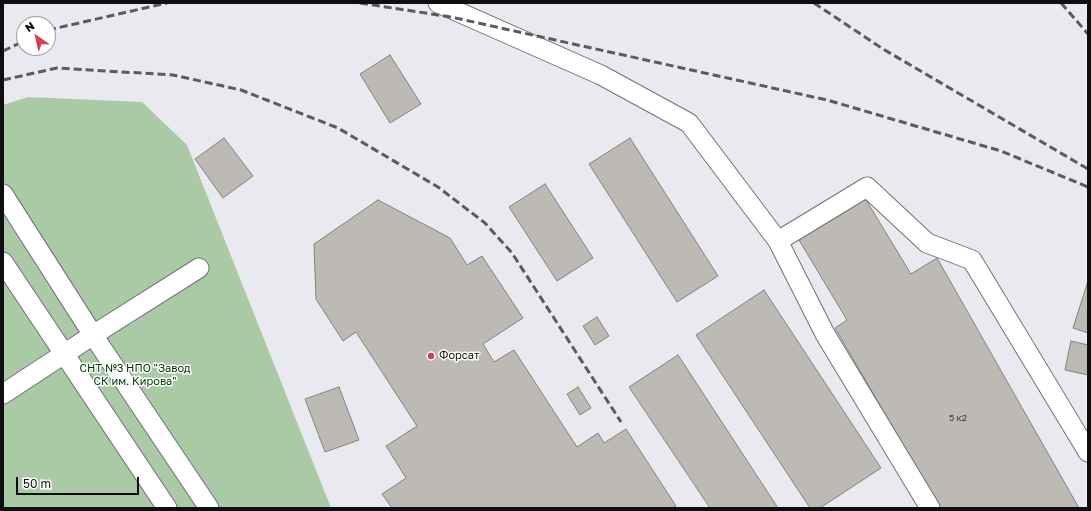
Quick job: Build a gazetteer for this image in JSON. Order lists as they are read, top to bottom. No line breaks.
{"parks":["СНТ №3 НПО \"Завод СК им. Кирова\""],"places":["Форсат"],"house_numbers":["5 к2"],"scale_bar":"50 m","north":"top left"}
